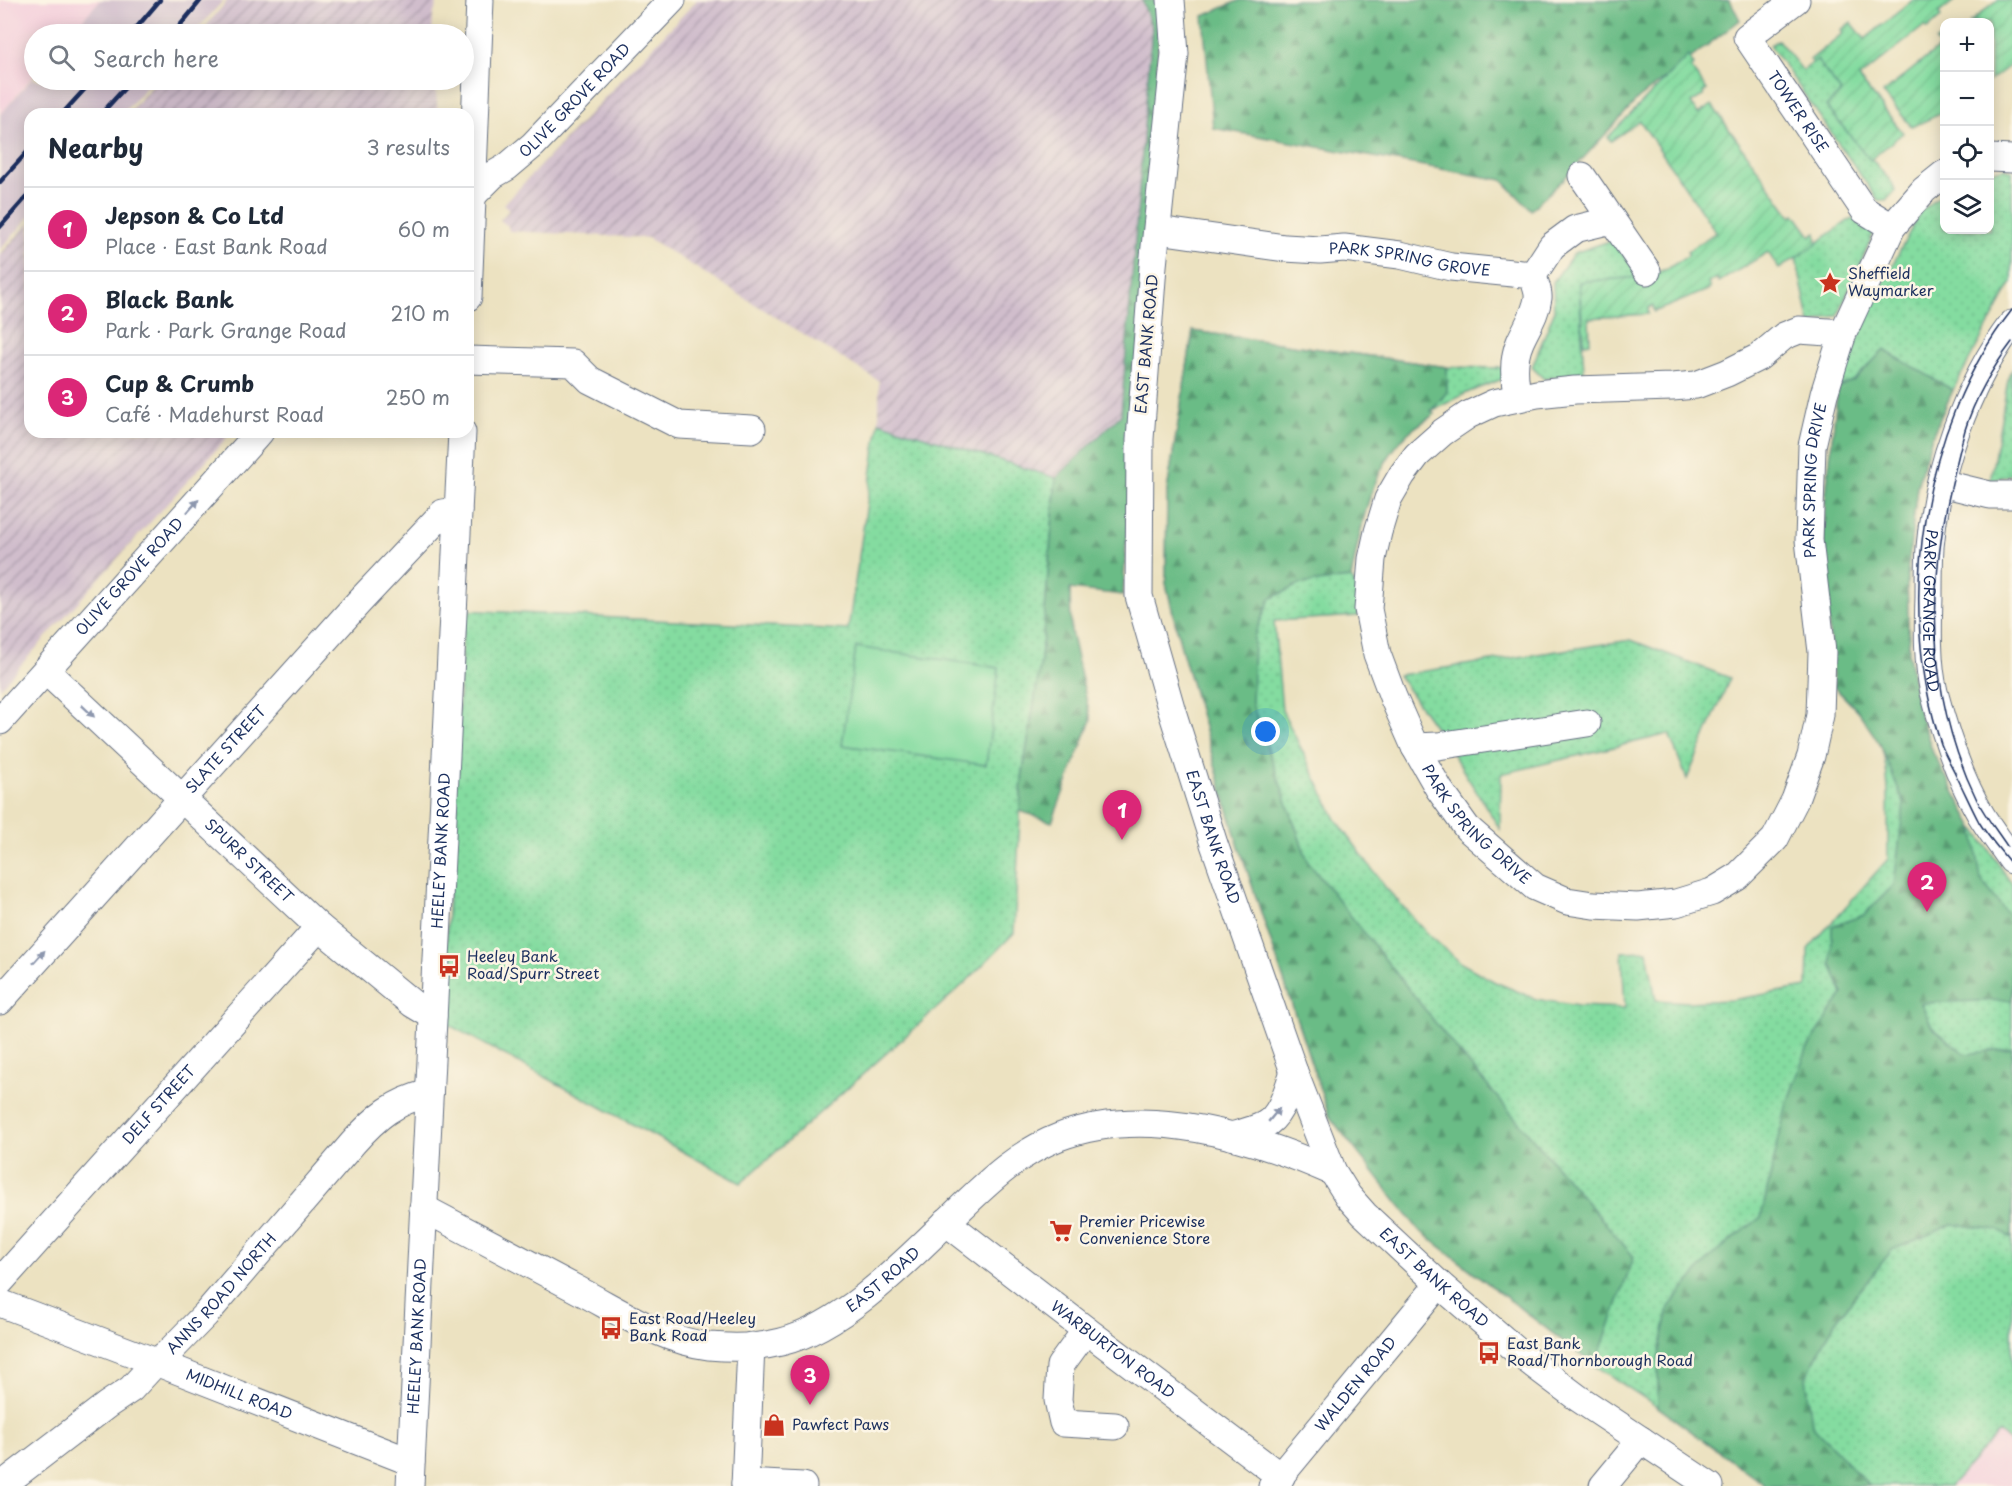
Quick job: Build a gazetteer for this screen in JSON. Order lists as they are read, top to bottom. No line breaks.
{"streets":{"street":["OLIVE GROVE ROAD","TOWER RISE","PARK SPRING GROVE","EAST BANK ROAD","PARK SPRING DRIVE","PARK GRANGE ROAD","SLATE STREET","HEELEY BANK ROAD","SPURR STREET","DELF STREET","EAST ROAD","ANNS ROAD NORTH","WARBURTON ROAD","WALDEN ROAD","MIDHILL ROAD"]},"crossings":[["OLIVE GROVE ROAD","SPURR STREET"],["TOWER RISE","PARK SPRING DRIVE"],["PARK SPRING GROVE","EAST BANK ROAD"],["EAST BANK ROAD","EAST ROAD"],["EAST BANK ROAD","WALDEN ROAD"],["SLATE STREET","HEELEY BANK ROAD"],["SLATE STREET","SPURR STREET"],["HEELEY BANK ROAD","SPURR STREET"],["HEELEY BANK ROAD","EAST ROAD"],["HEELEY BANK ROAD","ANNS ROAD NORTH"],["HEELEY BANK ROAD","MIDHILL ROAD"],["SPURR STREET","DELF STREET"],["EAST ROAD","WARBURTON ROAD"],["ANNS ROAD NORTH","MIDHILL ROAD"],["WARBURTON ROAD","WALDEN ROAD"]],"one_way":["OLIVE GROVE ROAD","SLATE STREET","SPURR STREET"],"places":{"place":["Sheffield Waymarker"],"bus stop":["Heeley Bank Road/Spurr Street","East Road/Heeley Bank Road","East Bank Road/Thornborough Road"],"supermarket":["Premier Pricewise Convenience Store"],"shop":["Pawfect Paws"]},"page":{"map_buttons":["+","−"],"search":"Search here","heading":["Nearby","3 results"],"list":[{"mark":"1","name":"Jepson & Co Ltd","note":"Place · East Bank Road","value":"60 m"},{"mark":"2","name":"Black Bank","note":"Park · Park Grange Road","value":"210 m"},{"mark":"3","name":"Cup & Crumb","note":"Café · Madehurst Road","value":"250 m"}],"pins":["1","2","3"]}}
